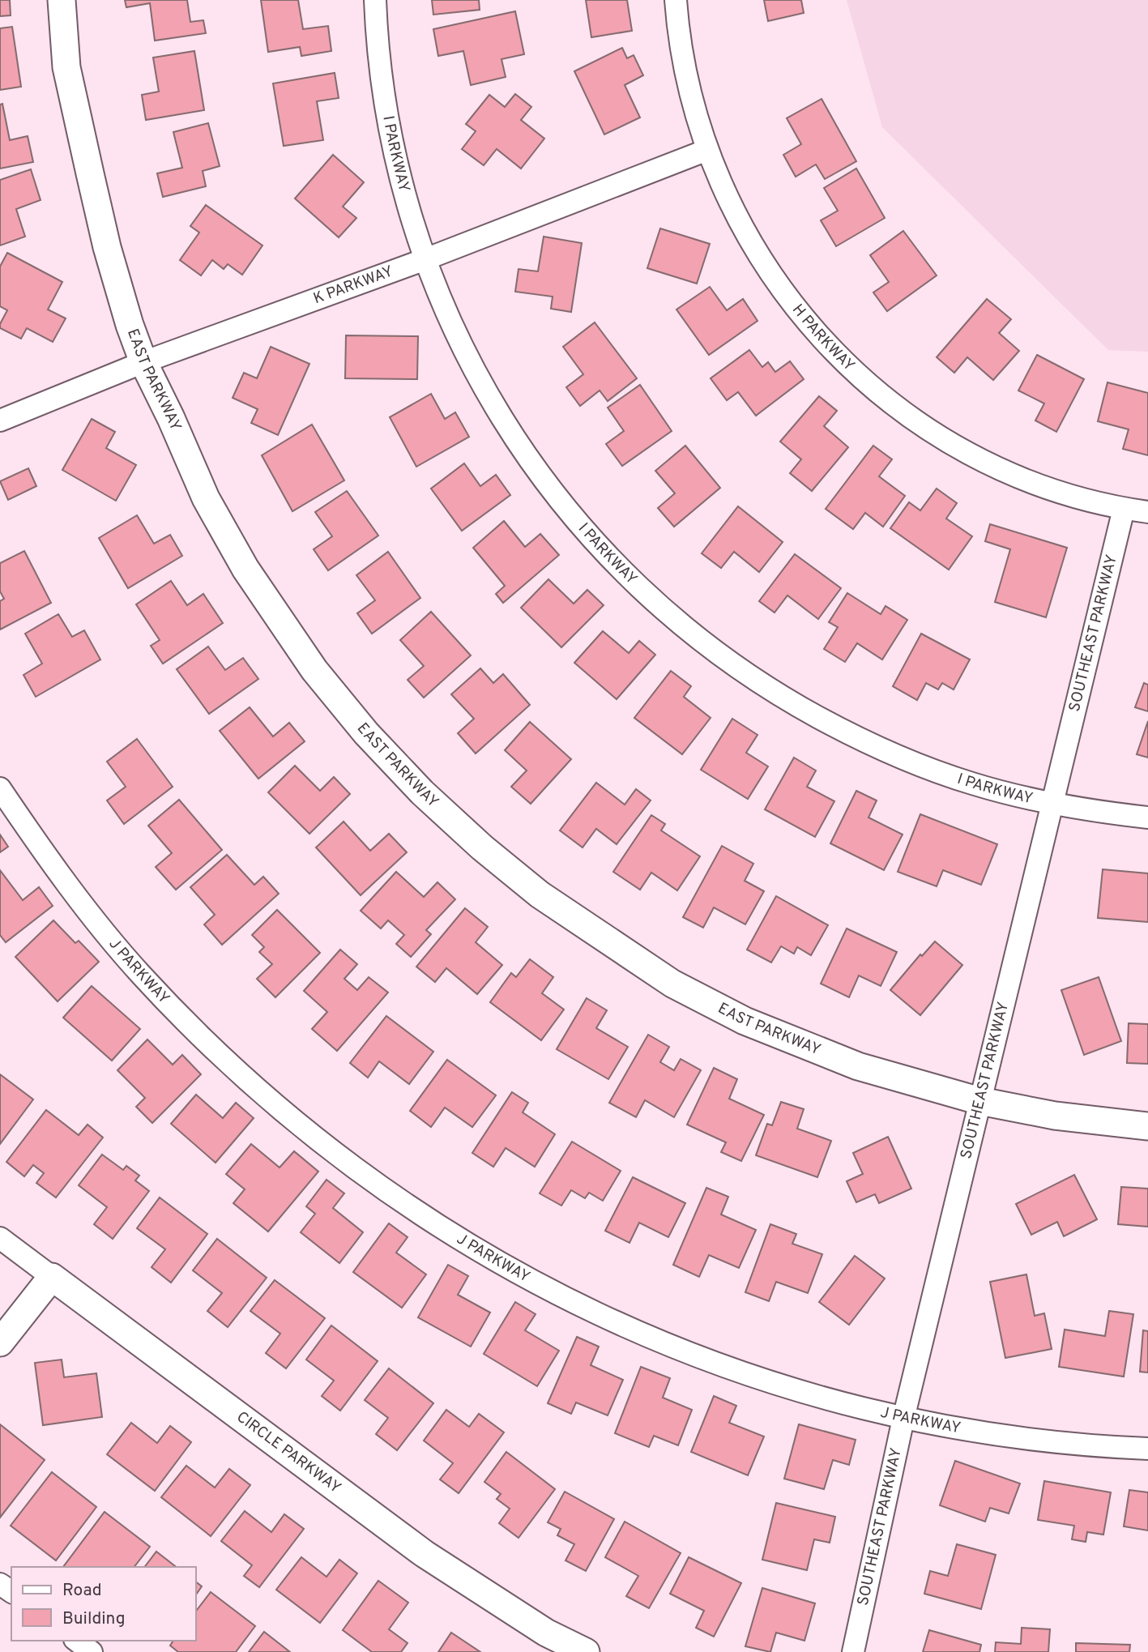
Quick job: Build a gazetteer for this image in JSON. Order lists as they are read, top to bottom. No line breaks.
{"streets":{"street":["I PARKWAY","K PARKWAY","H PARKWAY","EAST PARKWAY","SOUTHEAST PARKWAY","J PARKWAY","CIRCLE PARKWAY"]},"crossings":[["I PARKWAY","K PARKWAY"],["I PARKWAY","SOUTHEAST PARKWAY"],["K PARKWAY","H PARKWAY"],["K PARKWAY","EAST PARKWAY"],["H PARKWAY","SOUTHEAST PARKWAY"],["EAST PARKWAY","SOUTHEAST PARKWAY"],["SOUTHEAST PARKWAY","J PARKWAY"]],"legend":["Road","Building"]}
